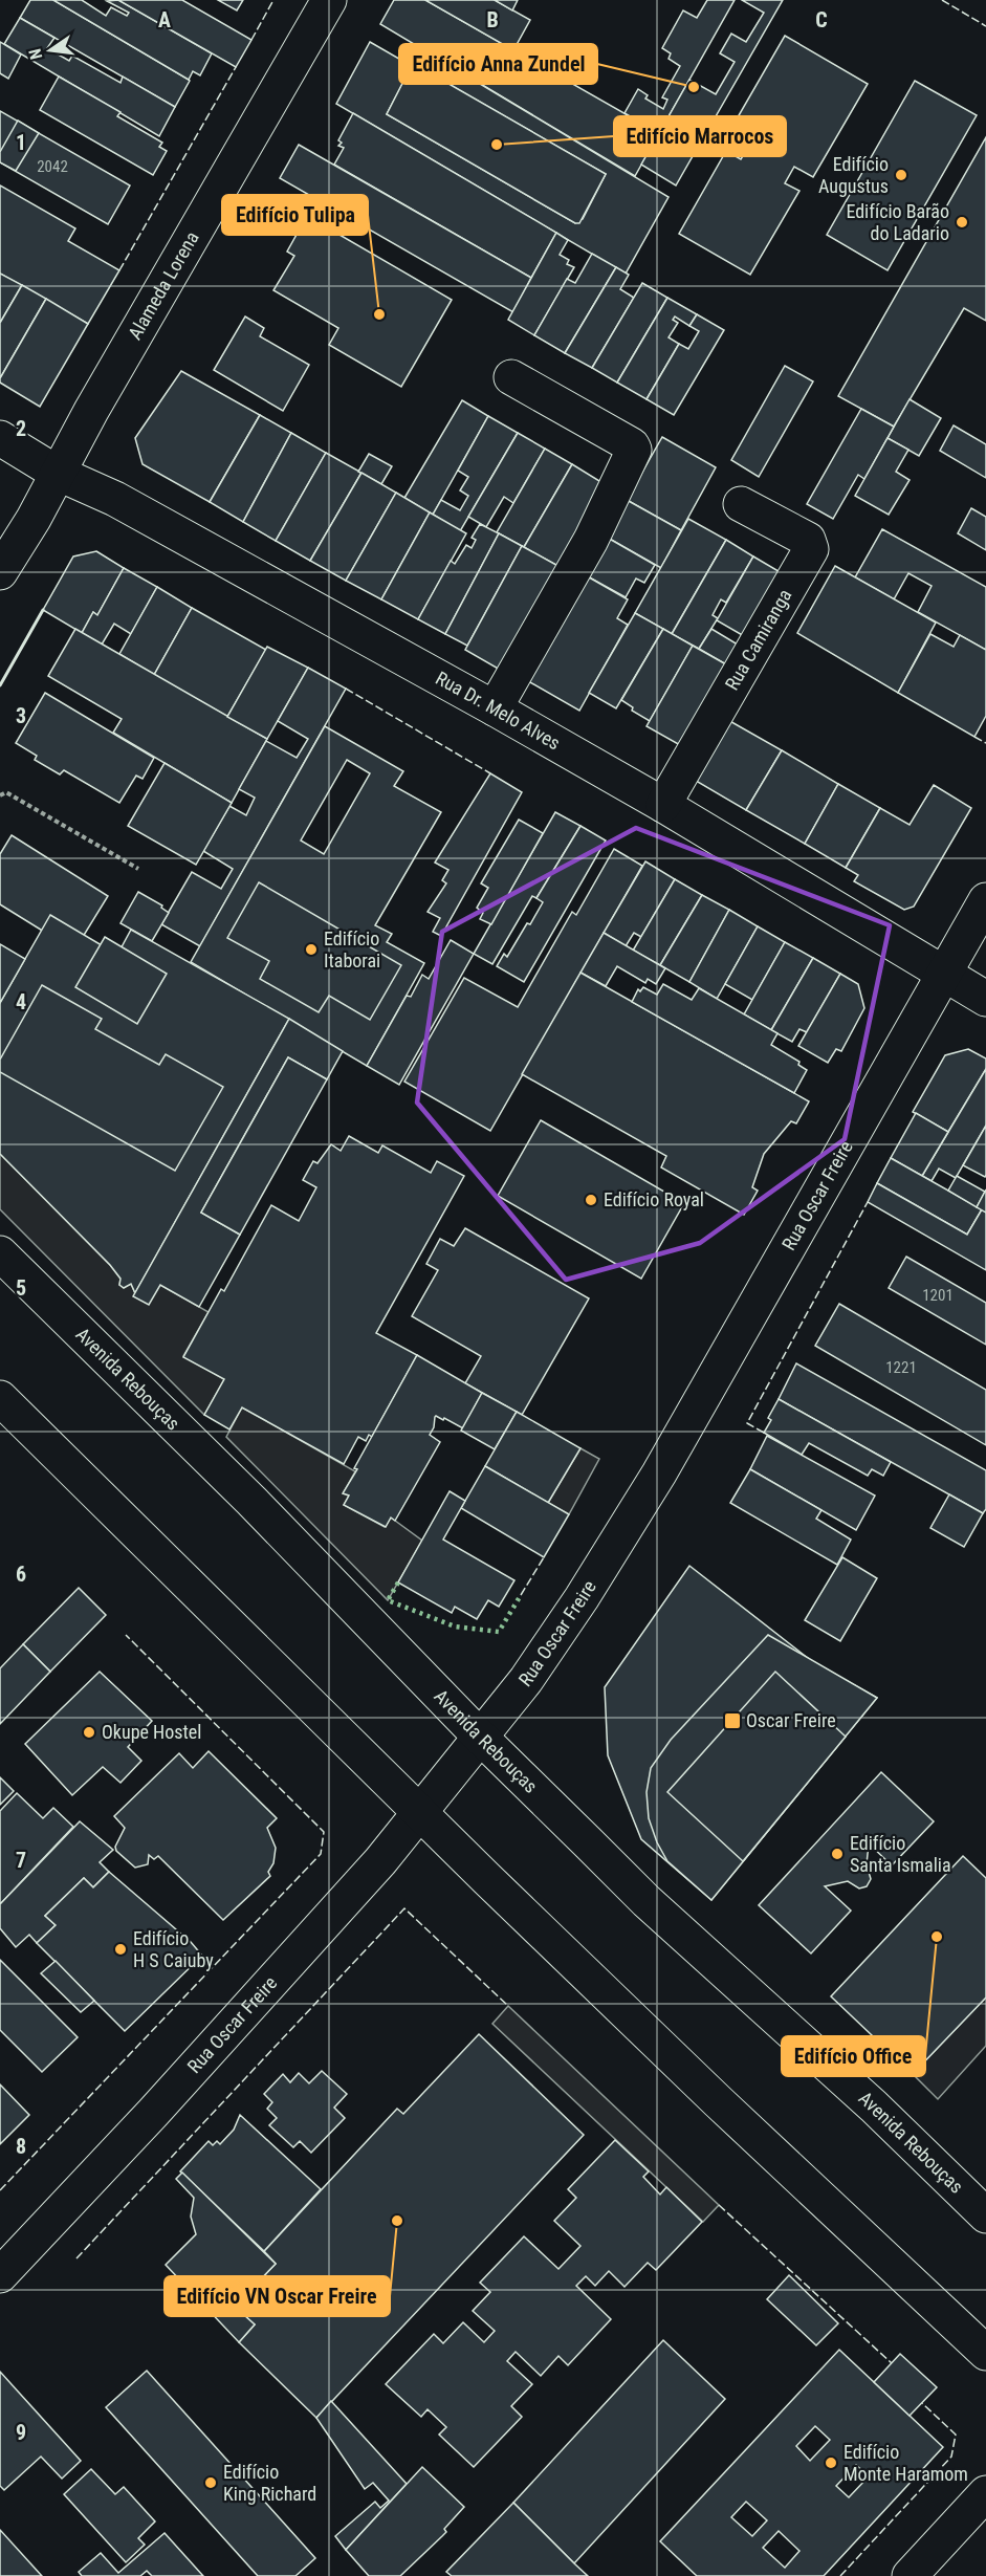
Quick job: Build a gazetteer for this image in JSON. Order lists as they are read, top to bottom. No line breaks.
{"streets":{"street":["Alameda Lorena","Rua Camiranga","Rua Dr. Melo Alves","Rua Oscar Freire","Avenida Rebouças"]},"crossings":[["Alameda Lorena","Rua Dr. Melo Alves"],["Rua Camiranga","Rua Dr. Melo Alves"],["Rua Dr. Melo Alves","Rua Oscar Freire"],["Rua Oscar Freire","Avenida Rebouças"]],"places":{"other":["Edifício Anna Zundel","Edifício Marrocos","Edifício Augustus","Edifício Barão do Ladario","Edifício Tulipa","Edifício Itaborai","Edifício Royal","Okupe Hostel","Edifício Santa Ismalia","Edifício Office","Edifício H S Caiuby","Edifício VN Oscar Freire","Edifício Monte Haramom","Edifício King Richard"],"transit":["Oscar Freire"]},"house_numbers":["2042","1201","1221"],"north":"left","grid":{"columns":["A","B","C"],"rows":["1","2","3","4","5","6","7","8","9"]}}
